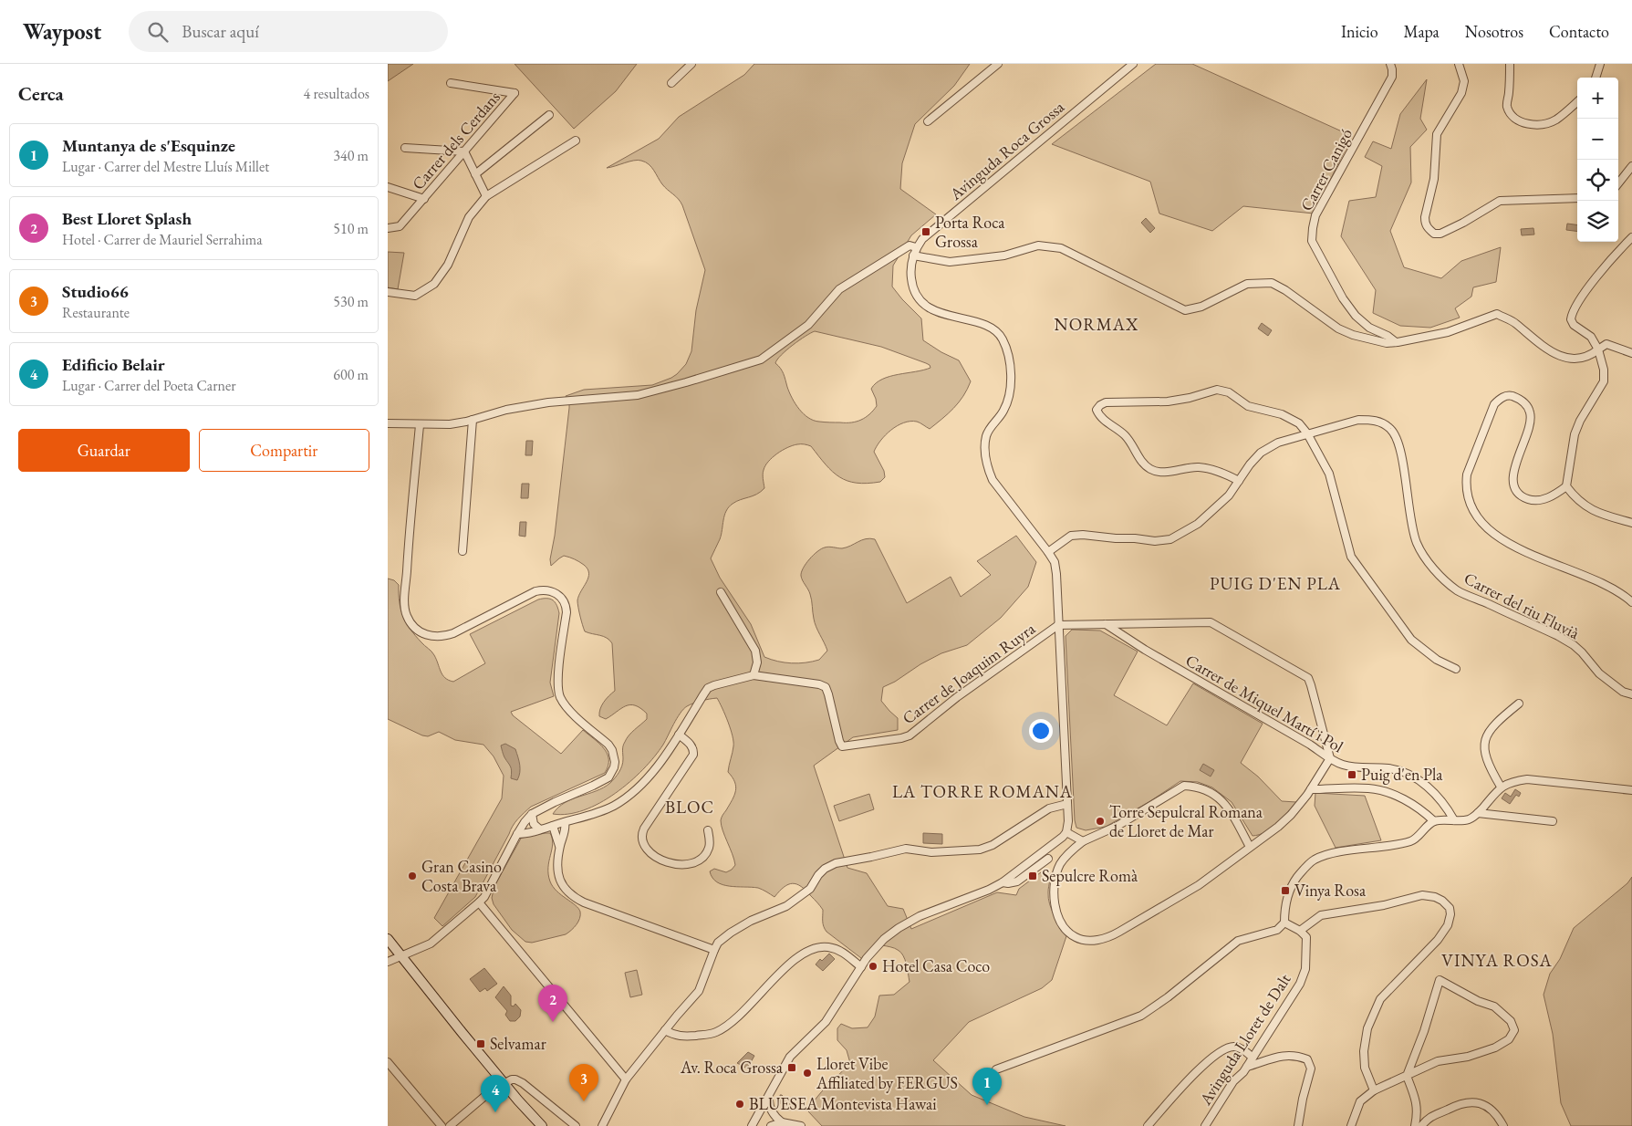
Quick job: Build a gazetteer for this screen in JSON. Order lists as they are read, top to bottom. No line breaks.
{"streets":{"street":["Carrer dels Cerdans","Avinguda Roca Grossa","Carrer Canigó","Carrer del riu Fluvià","Carrer de Joaquim Ruyra","Carrer de Miquel Martí i Pol","Avinguda Lloret de Dalt"]},"crossings":[["Avinguda Roca Grossa","Carrer del riu Fluvià"],["Avinguda Roca Grossa","Carrer de Joaquim Ruyra"]],"districts":["NORMAX","PUIG D'EN PLA","LA TORRE ROMANA","BLOC","VINYA ROSA"],"places":{"transit":["Porta Roca Grossa","Puig d'en Pla","Sepulcre Romà","Vinya Rosa","Selvamar","Av. Roca Grossa"],"other":["Torre Sepulcral Romana de Lloret de Mar","Gran Casino Costa Brava","Hotel Casa Coco","Lloret Vibe Affiliated by FERGUS","BLUESEA Montevista Hawai"]},"page":{"header":"Waypost","search":"Buscar aquí","nav":["Inicio","Mapa","Nosotros","Contacto"],"heading":["Cerca","4 resultados"],"map_buttons":["+","−"],"list":[{"mark":"1","name":"Muntanya de s'Esquinze","note":"Lugar · Carrer del Mestre Lluís Millet","value":"340 m"},{"mark":"2","name":"Best Lloret Splash","note":"Hotel · Carrer de Mauriel Serrahima","value":"510 m"},{"mark":"3","name":"Studio66","note":"Restaurante","value":"530 m"},{"mark":"4","name":"Edificio Belair","note":"Lugar · Carrer del Poeta Carner","value":"600 m"}],"buttons":["Guardar","Compartir"],"pins":["2","3","1","4"]}}
